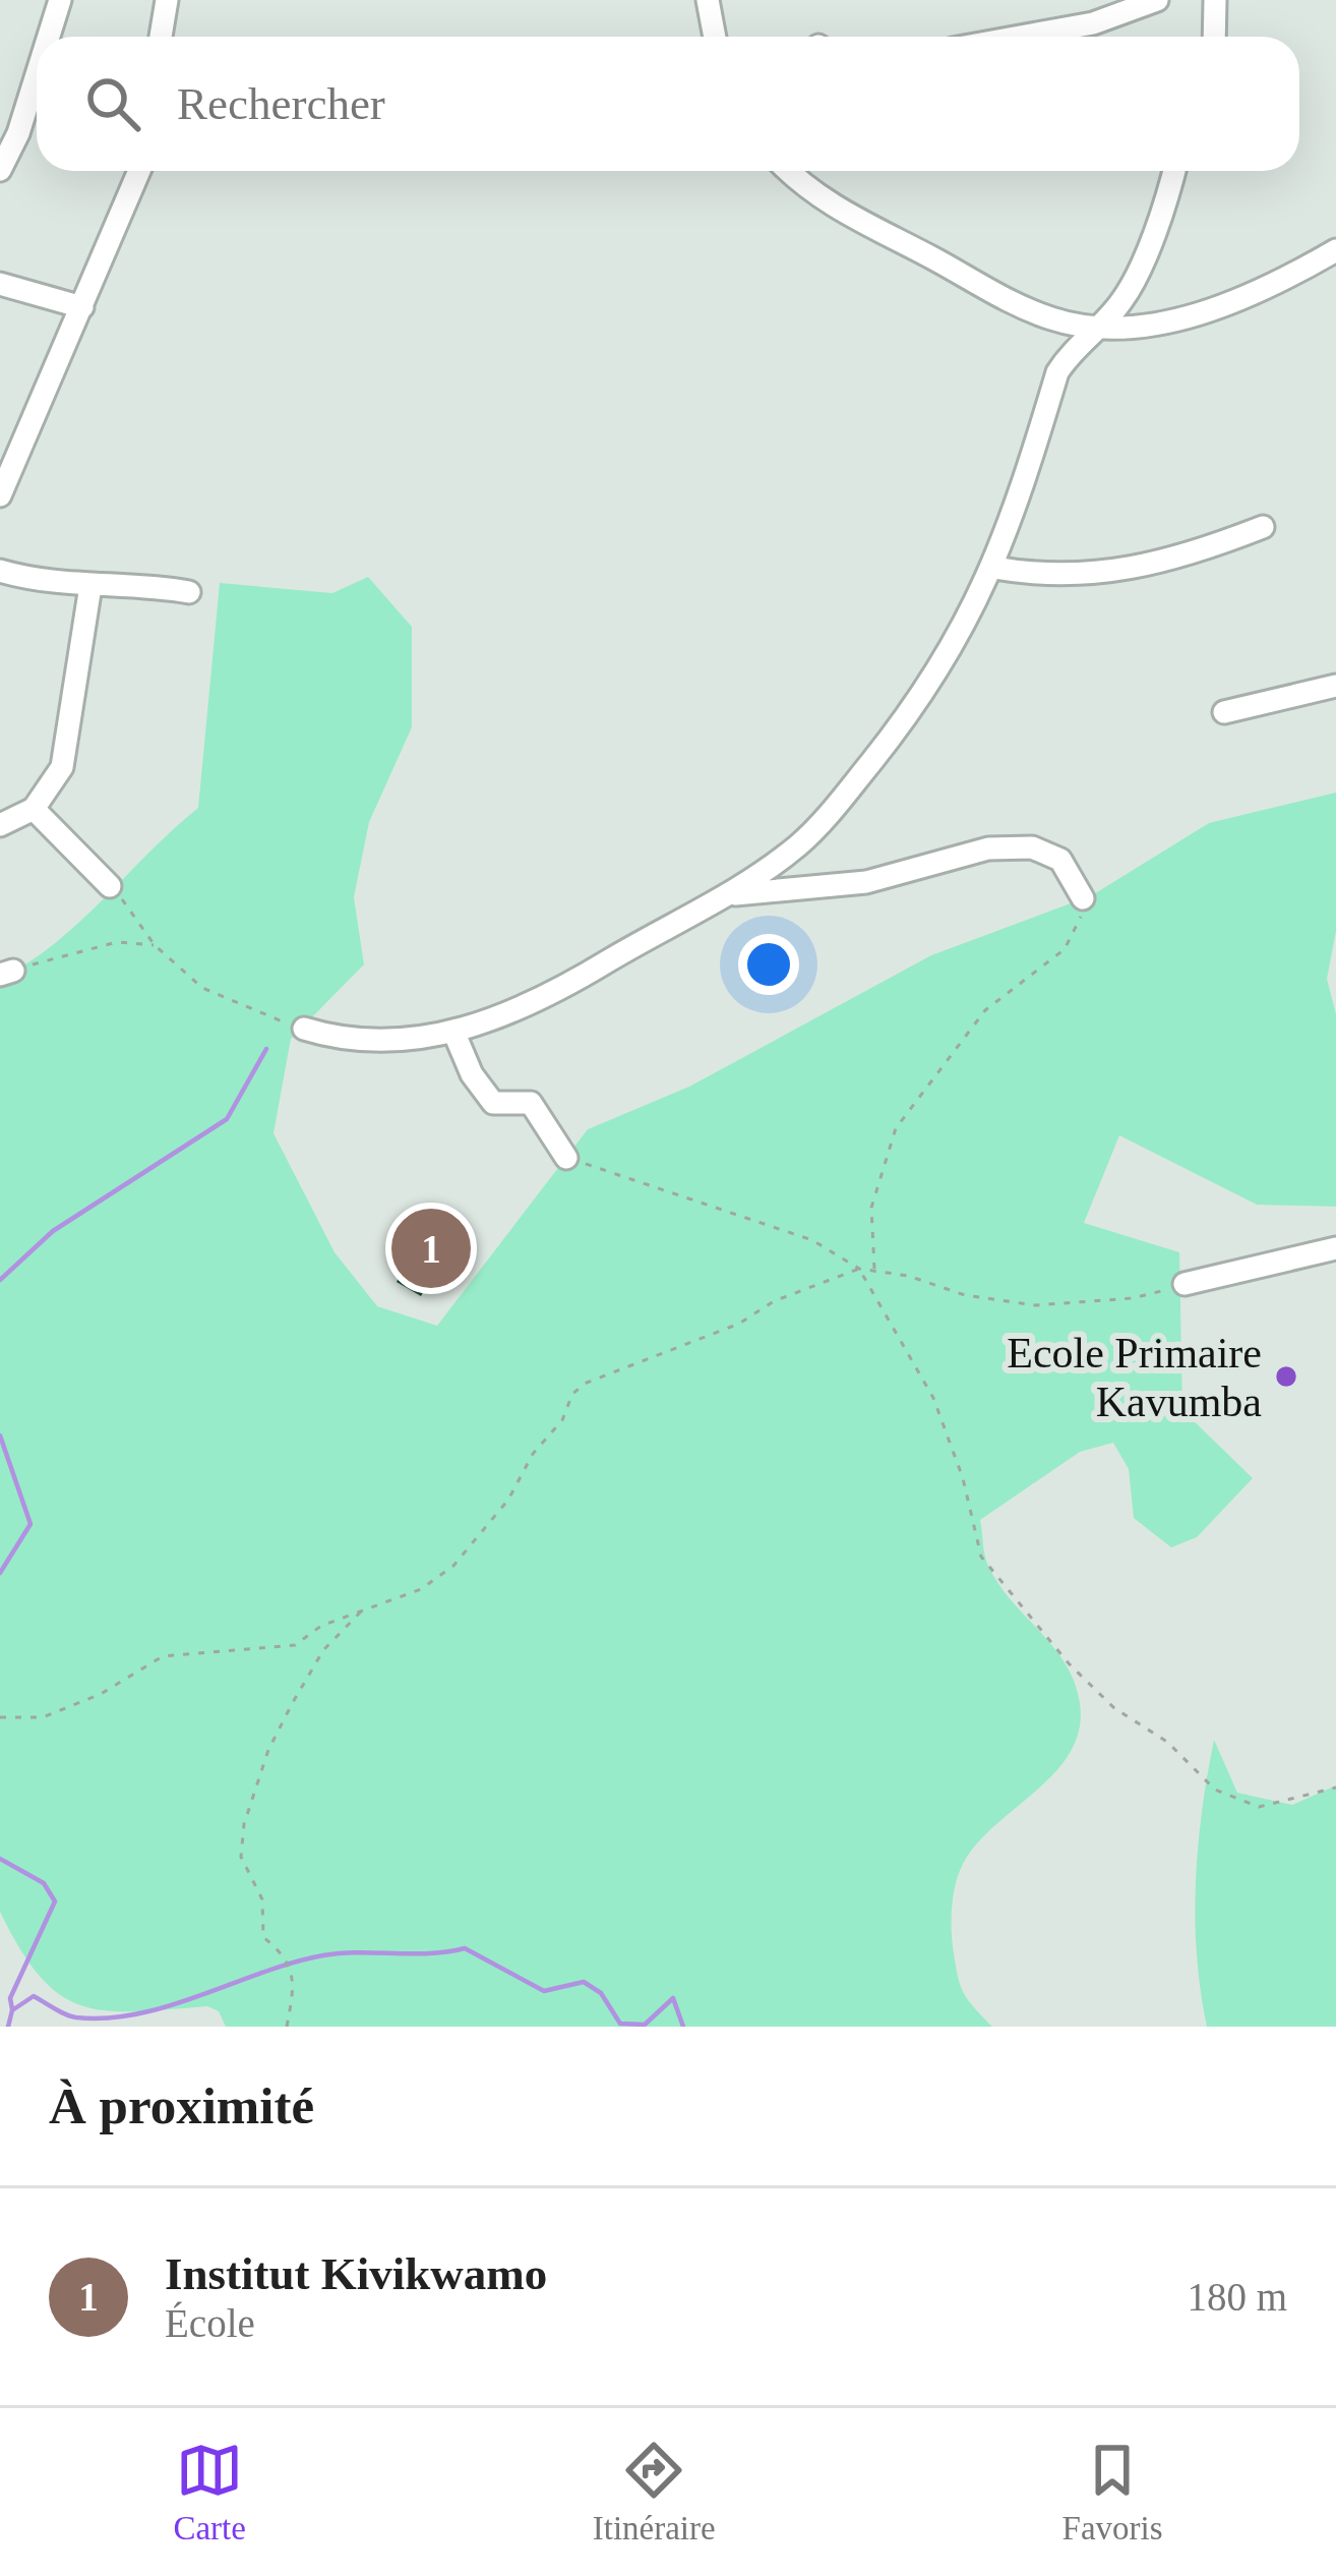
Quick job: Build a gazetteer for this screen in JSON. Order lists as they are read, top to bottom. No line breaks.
{"places":["Ecole Primaire Kavumba"],"page":{"search":"Rechercher","pins":"1","heading":"À proximité","list":[{"mark":"1","name":"Institut Kivikwamo","note":"École","value":"180 m"}],"nav":["Carte","Itinéraire","Favoris"]}}
